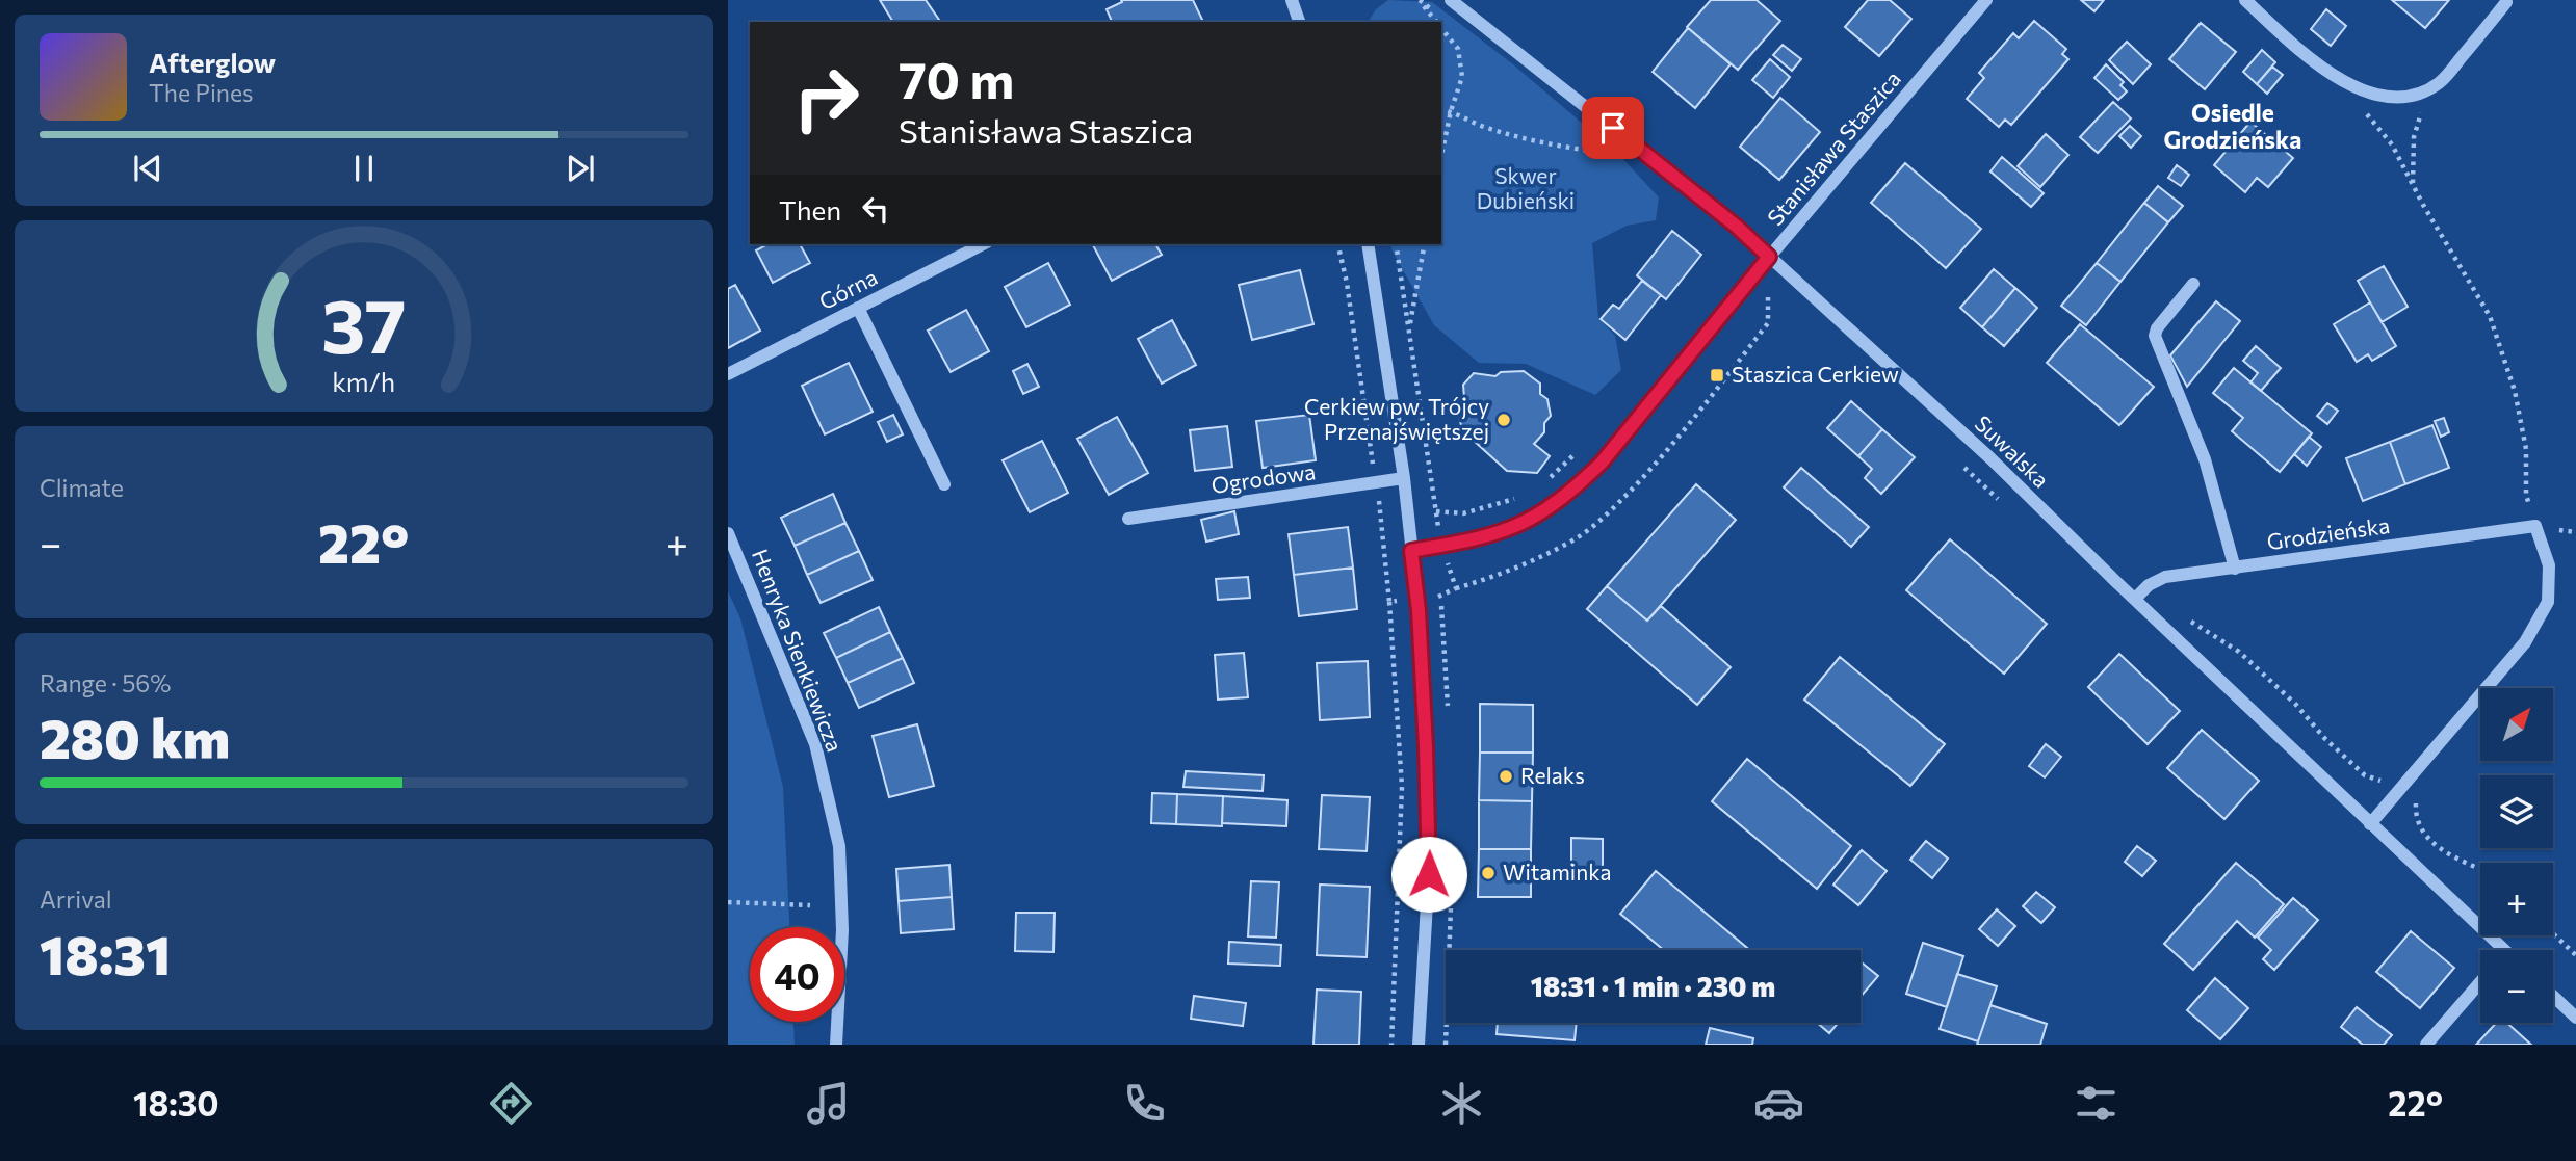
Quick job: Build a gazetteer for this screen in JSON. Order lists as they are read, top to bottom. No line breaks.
{"streets":{"street":["Stanisława Staszica","Górna","Suwalska","Ogrodowa","Grodzieńska","Henryka Sienkiewicza"]},"crossings":[["Stanisława Staszica","Suwalska"],["Suwalska","Grodzieńska"]],"districts":["Osiedle Grodzieńska"],"parks":["Skwer Dubieński"],"places":{"transit":["Staszica Cerkiew"],"other":["Cerkiew pw. Trójcy Przenajświętszej","Relaks","Witaminka"]},"north":"top right","page":{"turn":["70 m","Stanisława Staszica"],"song":["Afterglow","The Pines"],"then":"Then","tile":["Climate",["Range · 56%","280 km"],["Arrival","18:31"]],"heat":["−","22°","+"],"map_buttons":["+","−"],"limit":"40","trip":"18:31 · 1 min · 230 m","tabs":["18:30","22°"],"gauge":["37","km/h"]}}
